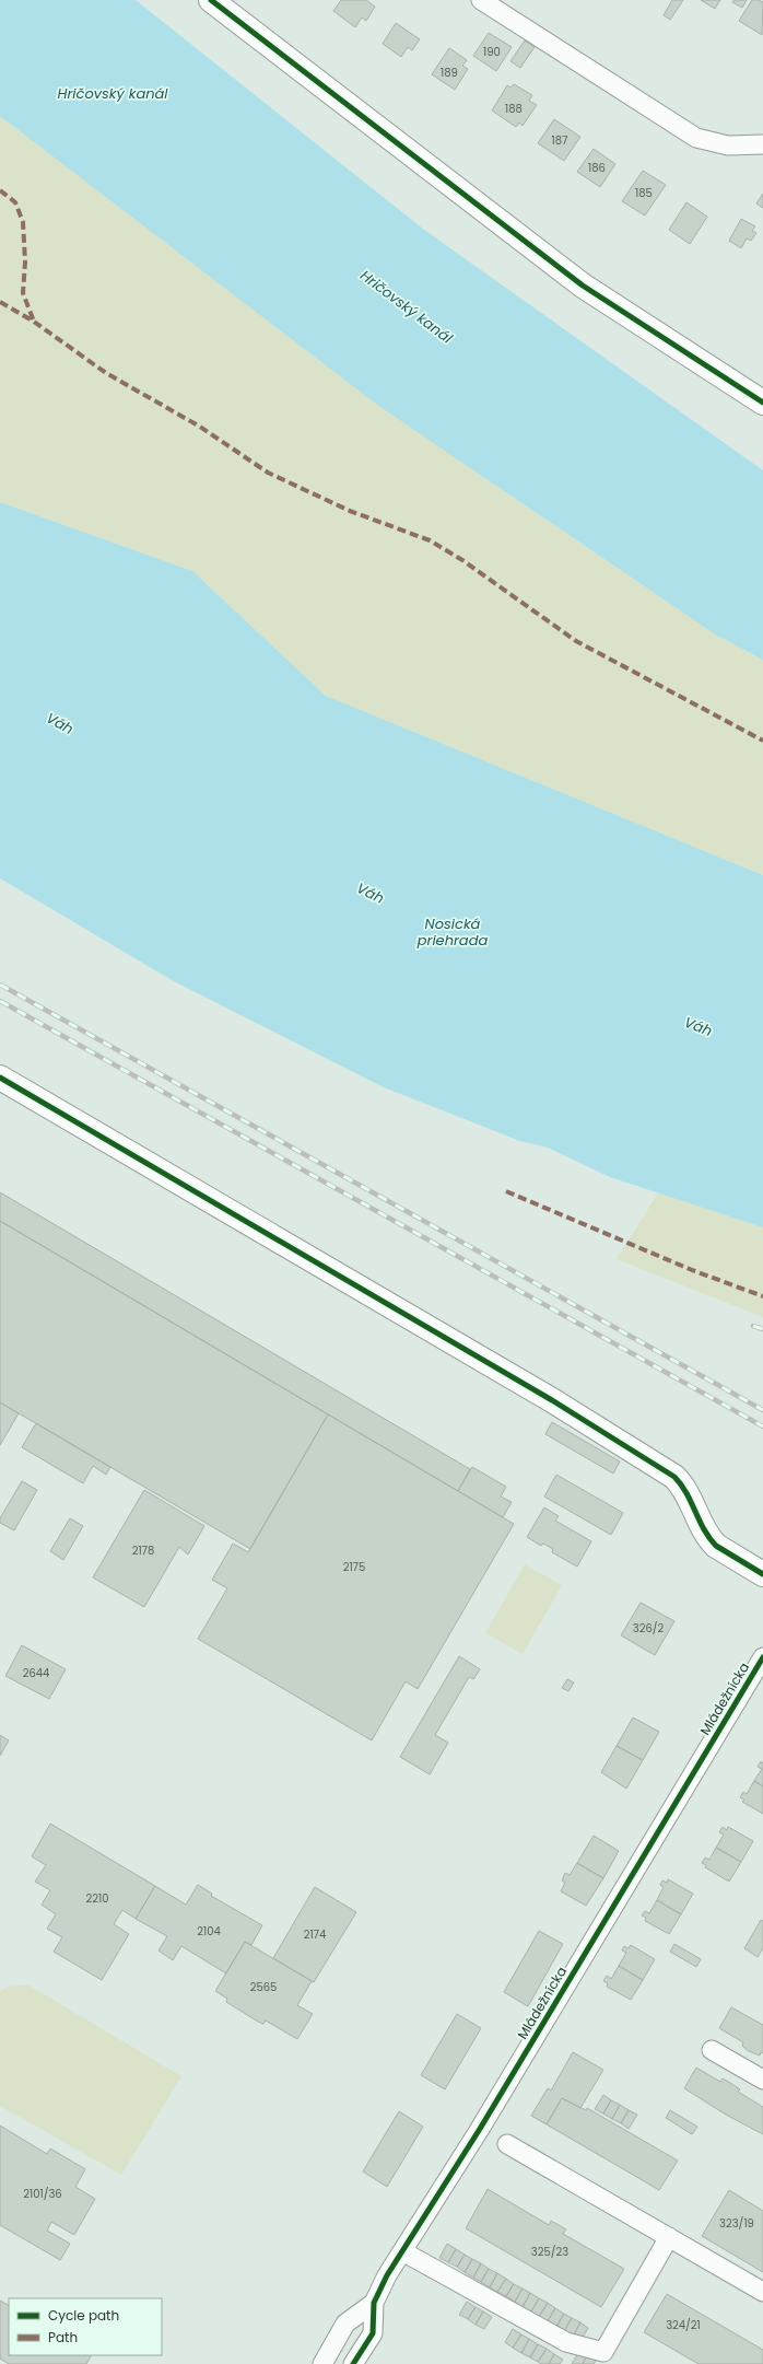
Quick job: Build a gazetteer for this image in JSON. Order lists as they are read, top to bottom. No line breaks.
{"streets":{"street":["Mládežnícka"]},"water":["Hričovský kanál","Váh","Nosická priehrada"],"house_numbers":["190","189","188","187","186","185","2178","2175","326/2","2644","2210","2104","2174","2565","2101/36","323/19","325/23","324/21"],"legend":["Cycle path","Path"]}
